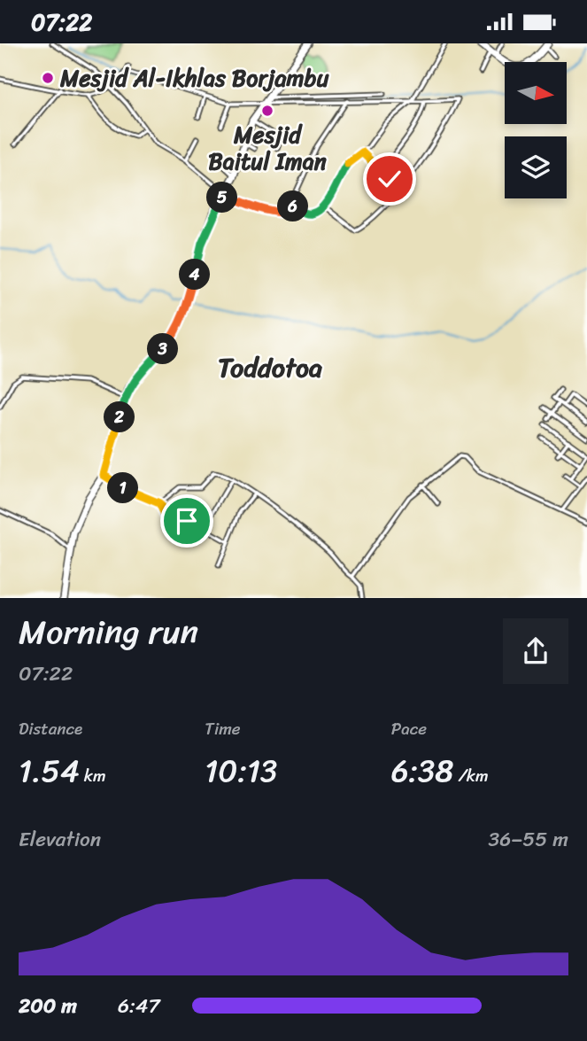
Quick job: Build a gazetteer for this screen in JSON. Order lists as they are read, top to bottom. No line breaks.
{"districts":["Toddotoa"],"places":["Mesjid Al-Ikhlas Borjambu","Mesjid Baitul Iman"],"north":"right","page":{"status":"07:22","pins":["5","6","4","3","2","1"],"heading":["Morning run","07:22"],"stats":[["Distance","1.54 km"],["Time","10:13"],["Pace","6:38 /km"]],"chart":["Elevation","36–55 m"],"list":[{"name":"200 m","note":"6:47"}]}}
